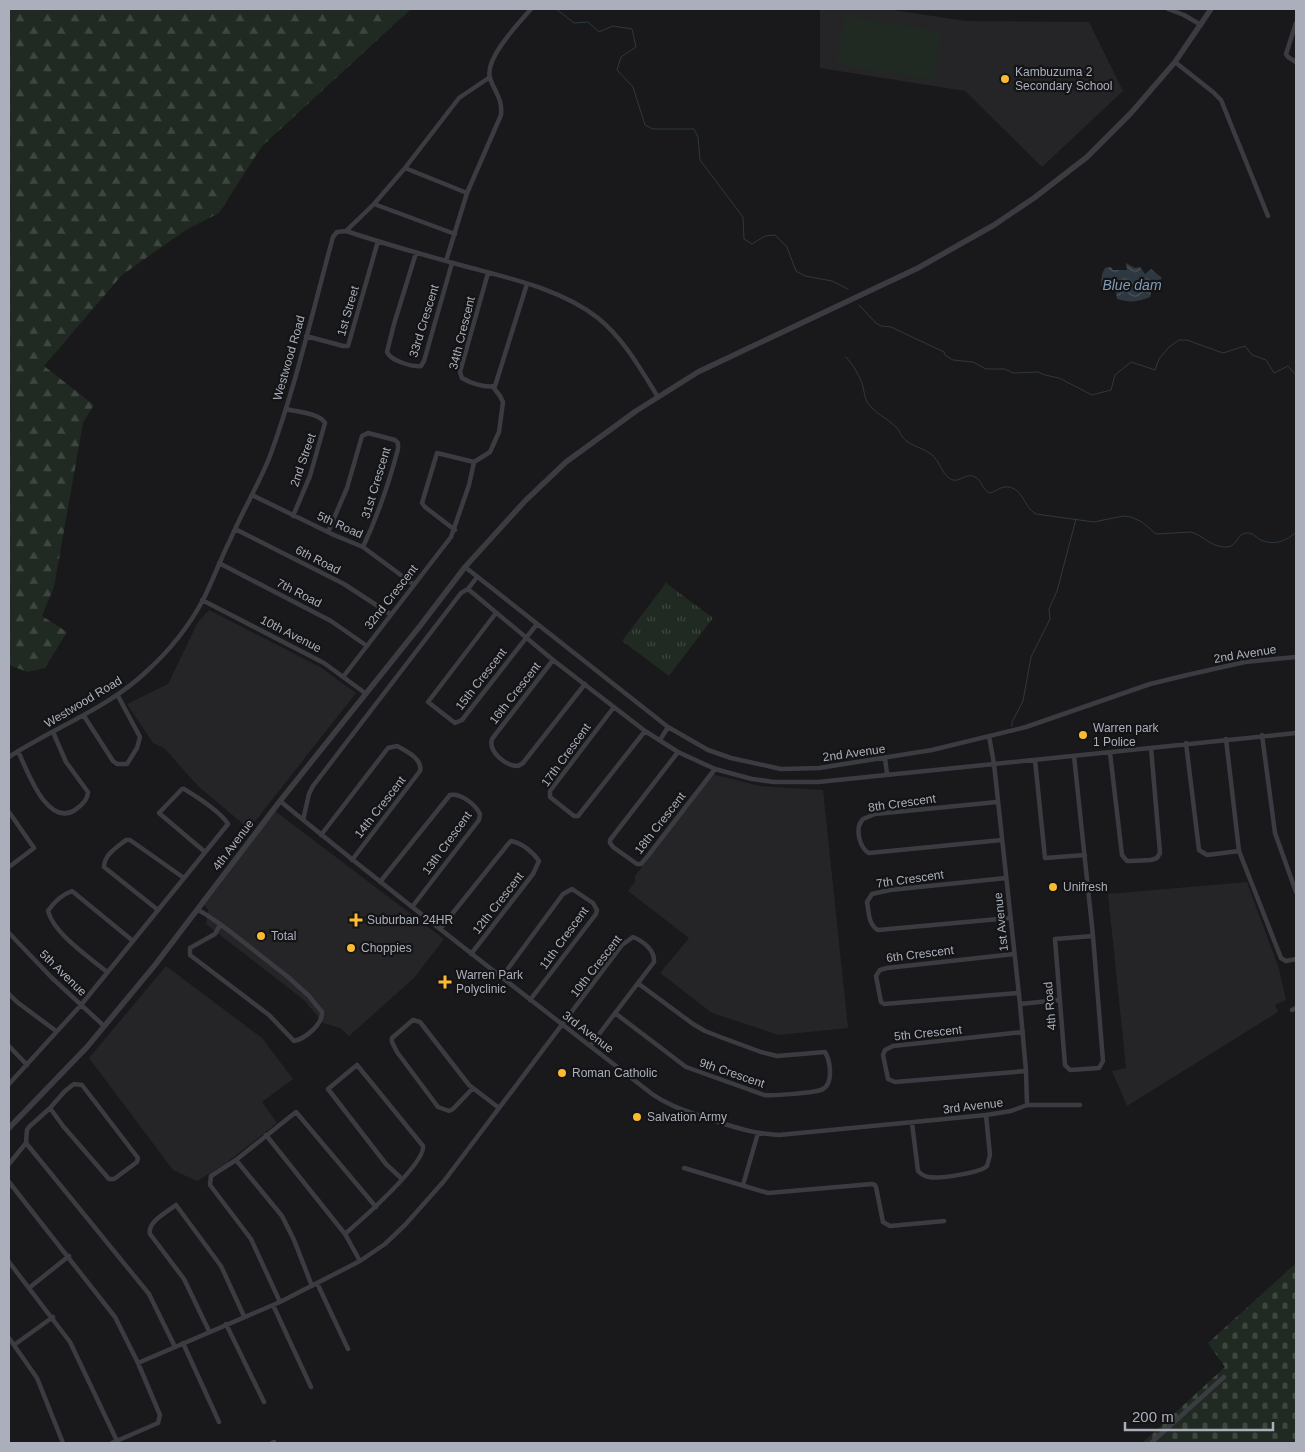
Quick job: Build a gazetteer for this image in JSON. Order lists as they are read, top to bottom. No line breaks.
{"streets":{"street":["1st Street","33rd Crescent","34th Crescent","Westwood Road","2nd Street","31st Crescent","5th Road","6th Road","7th Road","32nd Crescent","10th Avenue","2nd Avenue","15th Crescent","16th Crescent","17th Crescent","8th Crescent","14th Crescent","18th Crescent","13th Crescent","4th Avenue","7th Crescent","12th Crescent","1st Avenue","11th Crescent","6th Crescent","10th Crescent","5th Avenue","4th Road","3rd Avenue","5th Crescent","9th Crescent"]},"crossings":[["1st Street","Westwood Road"],["Westwood Road","2nd Street"],["Westwood Road","5th Road"],["Westwood Road","6th Road"],["Westwood Road","7th Road"],["Westwood Road","10th Avenue"],["2nd Street","5th Road"],["31st Crescent","5th Road"],["5th Road","32nd Crescent"],["6th Road","32nd Crescent"],["7th Road","32nd Crescent"],["32nd Crescent","10th Avenue"],["10th Avenue","4th Avenue"],["2nd Avenue","15th Crescent"],["2nd Avenue","4th Avenue"],["2nd Avenue","1st Avenue"],["8th Crescent","1st Avenue"],["14th Crescent","3rd Avenue"],["13th Crescent","3rd Avenue"],["4th Avenue","5th Avenue"],["4th Avenue","3rd Avenue"],["7th Crescent","1st Avenue"],["12th Crescent","3rd Avenue"],["1st Avenue","6th Crescent"],["1st Avenue","3rd Avenue"],["1st Avenue","5th Crescent"],["11th Crescent","3rd Avenue"],["10th Crescent","3rd Avenue"],["10th Crescent","9th Crescent"]],"water":["Blue dam"],"places":{"other":["Kambuzuma 2 Secondary School","Warren park 1 Police","Unifresh","Total","Choppies","Roman Catholic","Salvation Army"],"health":["Suburban 24HR","Warren Park Polyclinic"]},"scale_bar":"200 m"}
